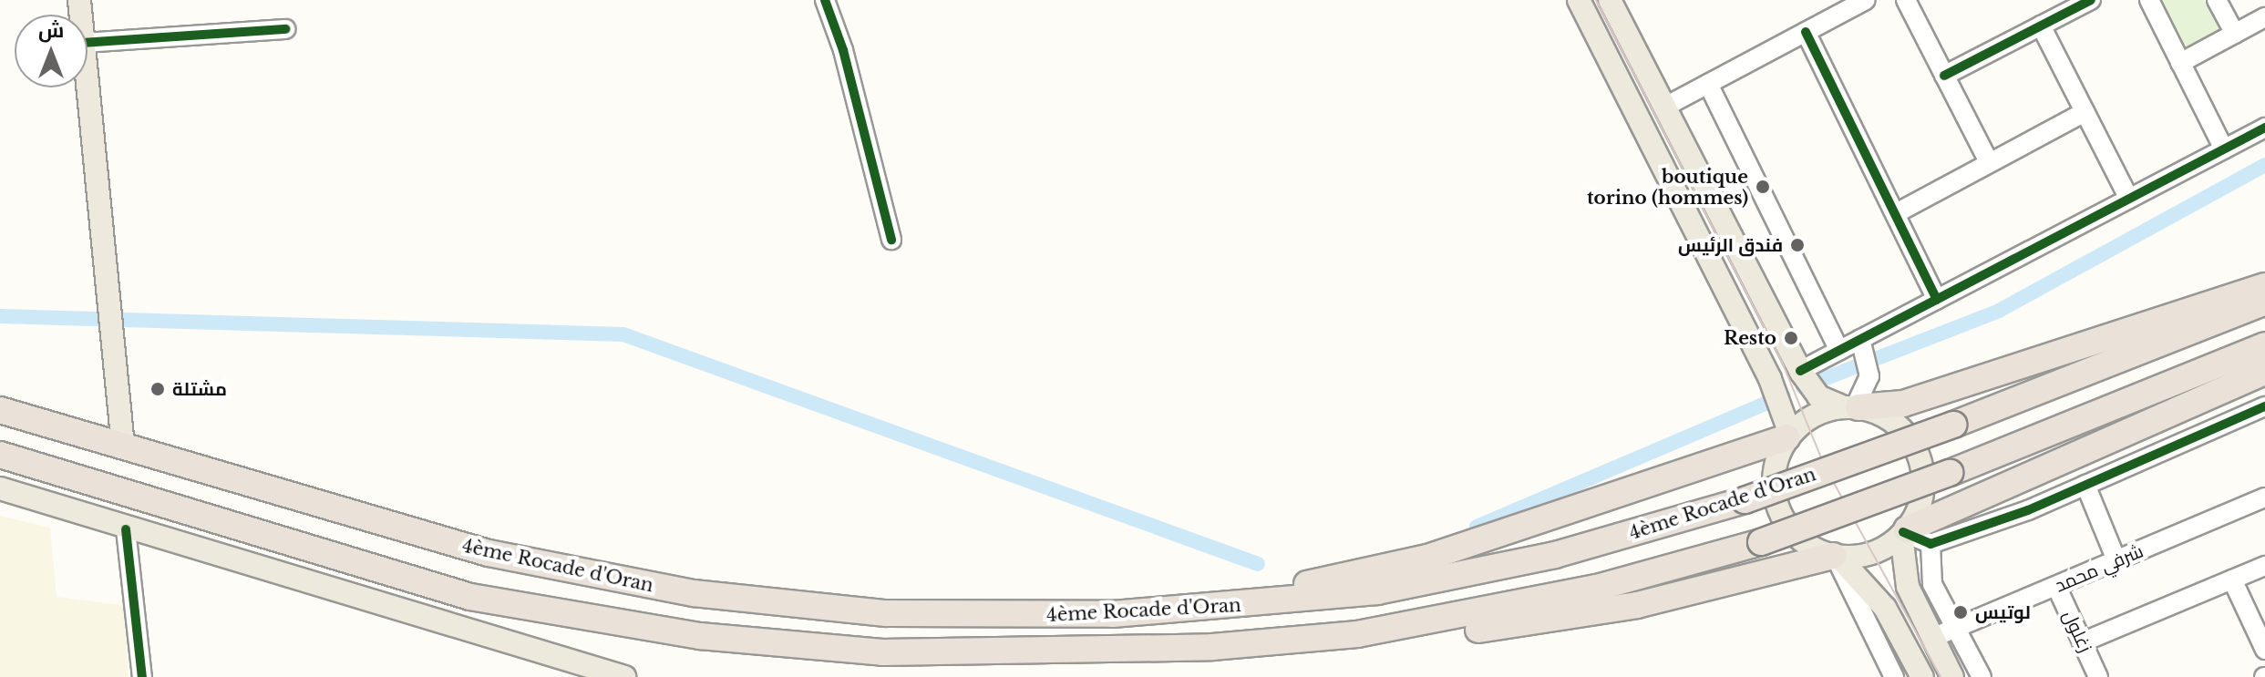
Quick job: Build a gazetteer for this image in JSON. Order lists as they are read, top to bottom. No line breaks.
{"streets":{"highway":["4ème Rocade d'Oran"],"street":["شرفي محمد","زغلول"]},"crossings":[["شرفي محمد","زغلول"]],"places":["boutique torino (hommes)","فندق الرئيس","Resto","مشتلة","لوتيس"],"north":"top"}
